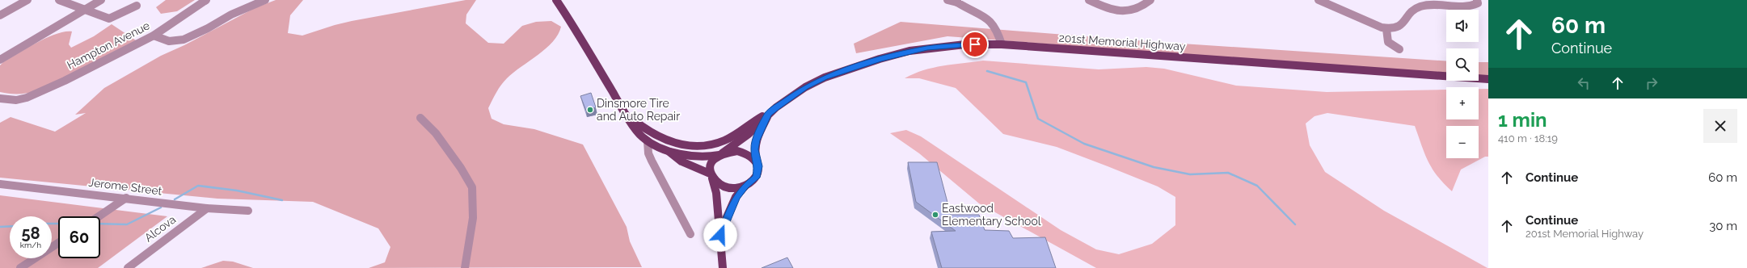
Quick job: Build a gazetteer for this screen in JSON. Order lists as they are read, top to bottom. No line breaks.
{"streets":{"main road":["201st Memorial Highway"],"street":["Hampton Avenue","Jerome Street","Alcova"]},"crossings":[["Jerome Street","Alcova"]],"places":["Dinsmore Tire and Auto Repair","Eastwood Elementary School"],"page":{"turn":["60 m","Continue"],"map_buttons":["+","−"],"heading":["1 min","410 m · 18:19"],"list":[{"name":"Continue","value":"60 m"},{"name":"Continue","note":"201st Memorial Highway","value":"30 m"}],"speed":"58 km/h","limit":"60"}}
